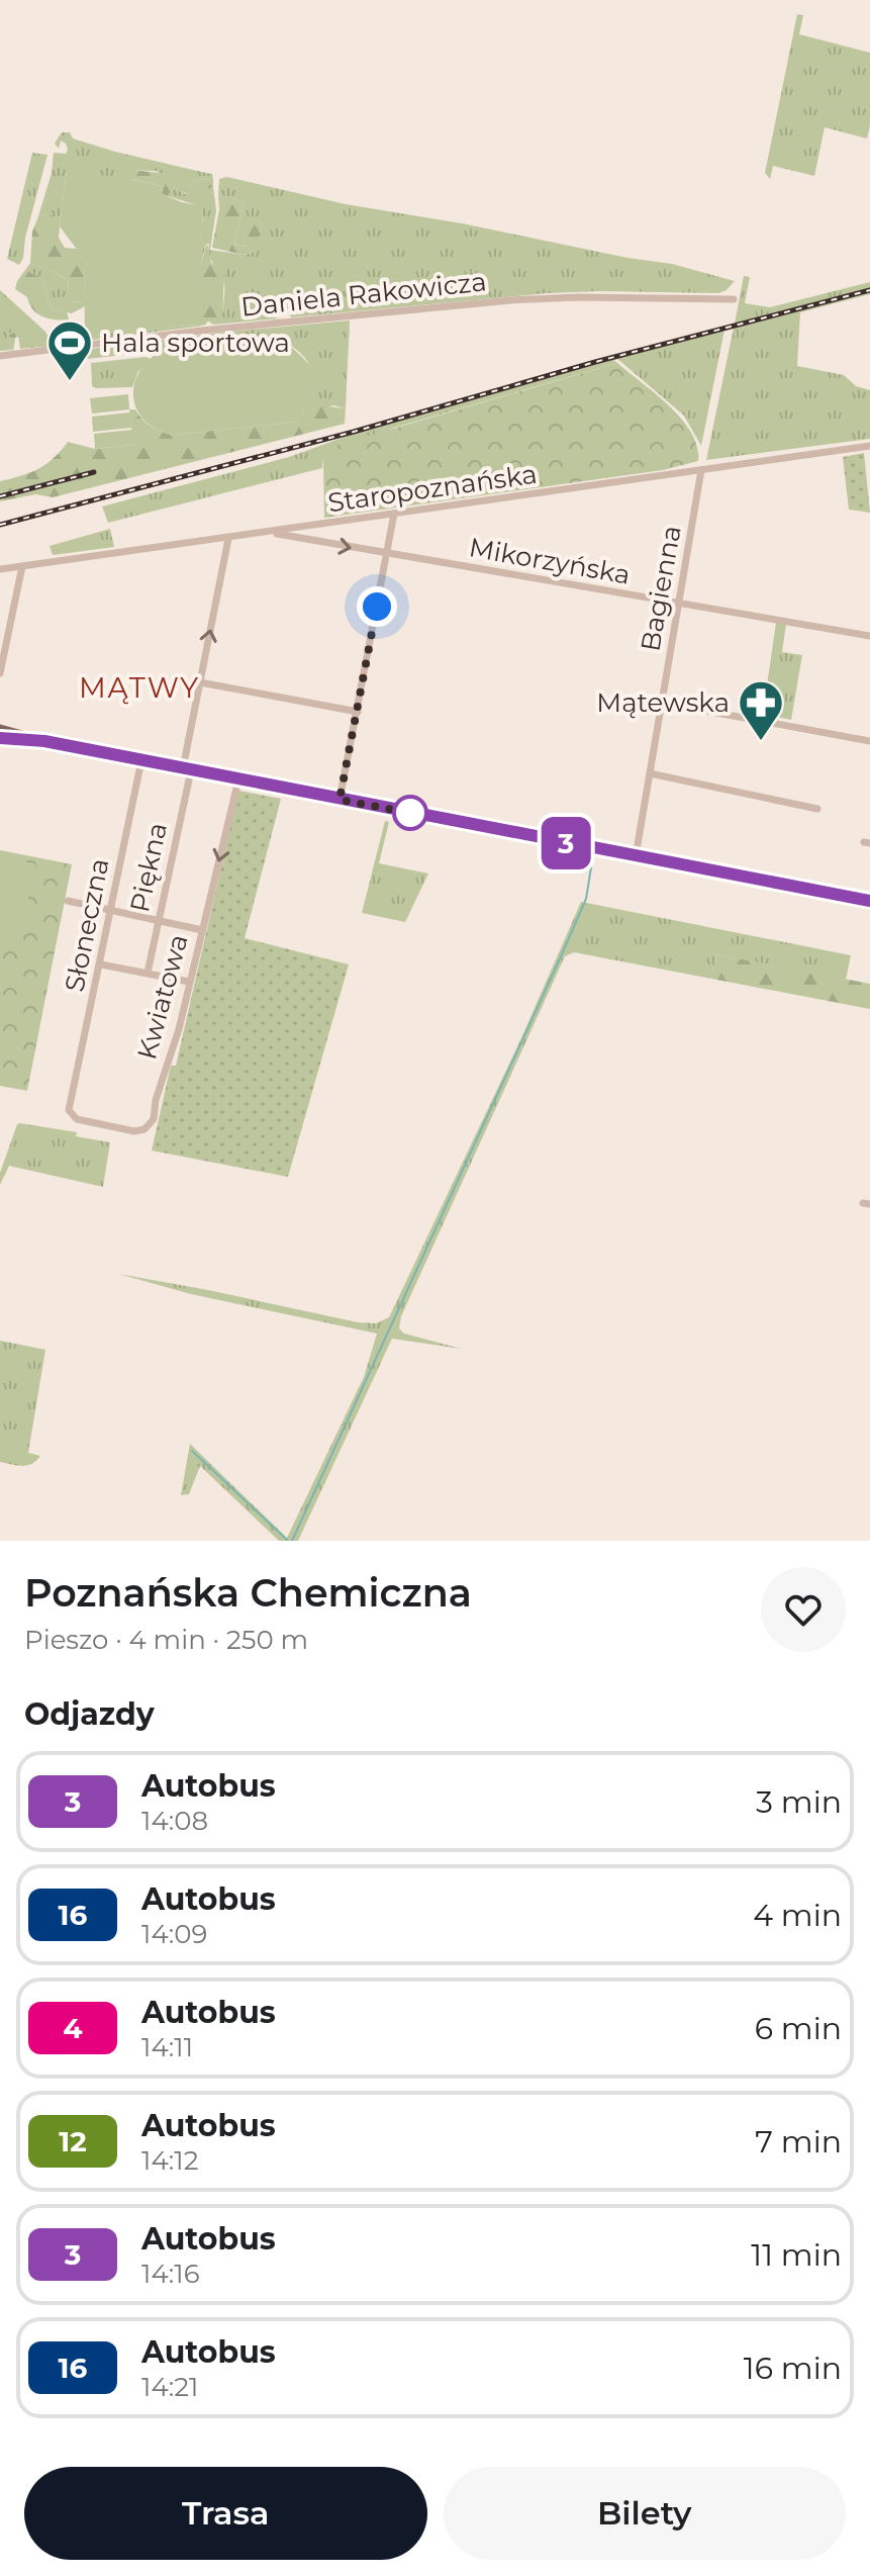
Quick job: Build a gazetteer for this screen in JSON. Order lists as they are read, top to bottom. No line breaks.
{"streets":{"street":["Daniela Rakowicza","Staropoznańska","Mikorzyńska","Bagienna","Piękna","Słoneczna","Kwiatowa"]},"crossings":[["Staropoznańska","Mikorzyńska"],["Staropoznańska","Bagienna"],["Staropoznańska","Piękna"],["Mikorzyńska","Bagienna"],["Słoneczna","Kwiatowa"]],"districts":["MĄTWY"],"places":{"sports":["Hala sportowa"],"pharmacy":["Mątewska"]},"lines":["bus line 3"],"page":{"on_map":"3","heading":[["Poznańska Chemiczna","Pieszo · 4 min · 250 m"],"Odjazdy"],"list":[{"mark":"3","name":"Autobus","note":"14:08","value":"3 min"},{"mark":"16","name":"Autobus","note":"14:09","value":"4 min"},{"mark":"4","name":"Autobus","note":"14:11","value":"6 min"},{"mark":"12","name":"Autobus","note":"14:12","value":"7 min"},{"mark":"3","name":"Autobus","note":"14:16","value":"11 min"},{"mark":"16","name":"Autobus","note":"14:21","value":"16 min"}],"buttons":["Trasa","Bilety"]}}
